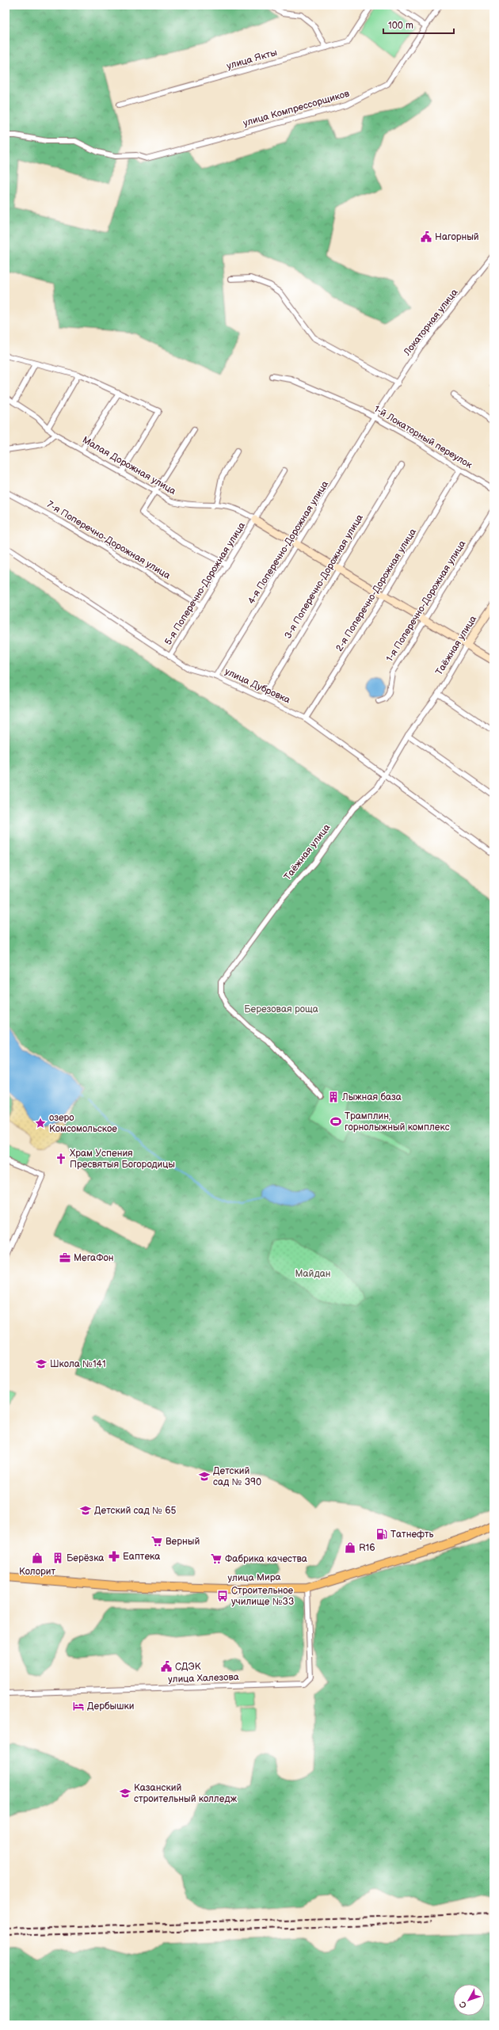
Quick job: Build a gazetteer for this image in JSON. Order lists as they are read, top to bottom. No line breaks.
{"streets":{"main road":["улица Мира"],"street":["улица Якты","улица Компрессорщиков","Локаторная улица","1-й Локаторный переулок","Малая Дорожная улица","7-я Поперечно-Дорожная улица","4-я Поперечно-Дорожная улица","3-я Поперечно-Дорожная улица","5-я Поперечно-Дорожная улица","2-я Поперечно-Дорожная улица","1-я Поперечно-Дорожная улица","Таёжная улица","улица Дубровка","улица Халезова"]},"crossings":[["Локаторная улица","1-й Локаторный переулок"],["Локаторная улица","4-я Поперечно-Дорожная улица"],["1-й Локаторный переулок","4-я Поперечно-Дорожная улица"],["1-й Локаторный переулок","2-я Поперечно-Дорожная улица"],["Малая Дорожная улица","5-я Поперечно-Дорожная улица"],["7-я Поперечно-Дорожная улица","5-я Поперечно-Дорожная улица"],["4-я Поперечно-Дорожная улица","улица Дубровка"],["3-я Поперечно-Дорожная улица","улица Дубровка"],["5-я Поперечно-Дорожная улица","улица Дубровка"],["2-я Поперечно-Дорожная улица","улица Дубровка"],["Таёжная улица","улица Дубровка"],["улица Мира","улица Халезова"]],"parks":["Березовая роща","Майдан"],"places":{"public building":["Нагорный","СДЭК"],"building":["Лыжная база","Берёзка"],"sports":["Трамплин, горнолыжный комплекс"],"place":["озеро Комсомольское"],"church":["Храм Успения Пресвятыя Богородицы"],"office":["МегаФон"],"school or university":["Школа №141","Детский сад № 390","Детский сад № 65","Казанский строительный колледж"],"fuel station":["Татнефть"],"supermarket":["Верный","Фабрика качества"],"shop":["R16","Колорит"],"pharmacy":["Еаптека"],"bus stop":["Строительное училище №33"],"hotel":["Дербышки"]},"scale_bar":"100 m","north":"bottom left"}
